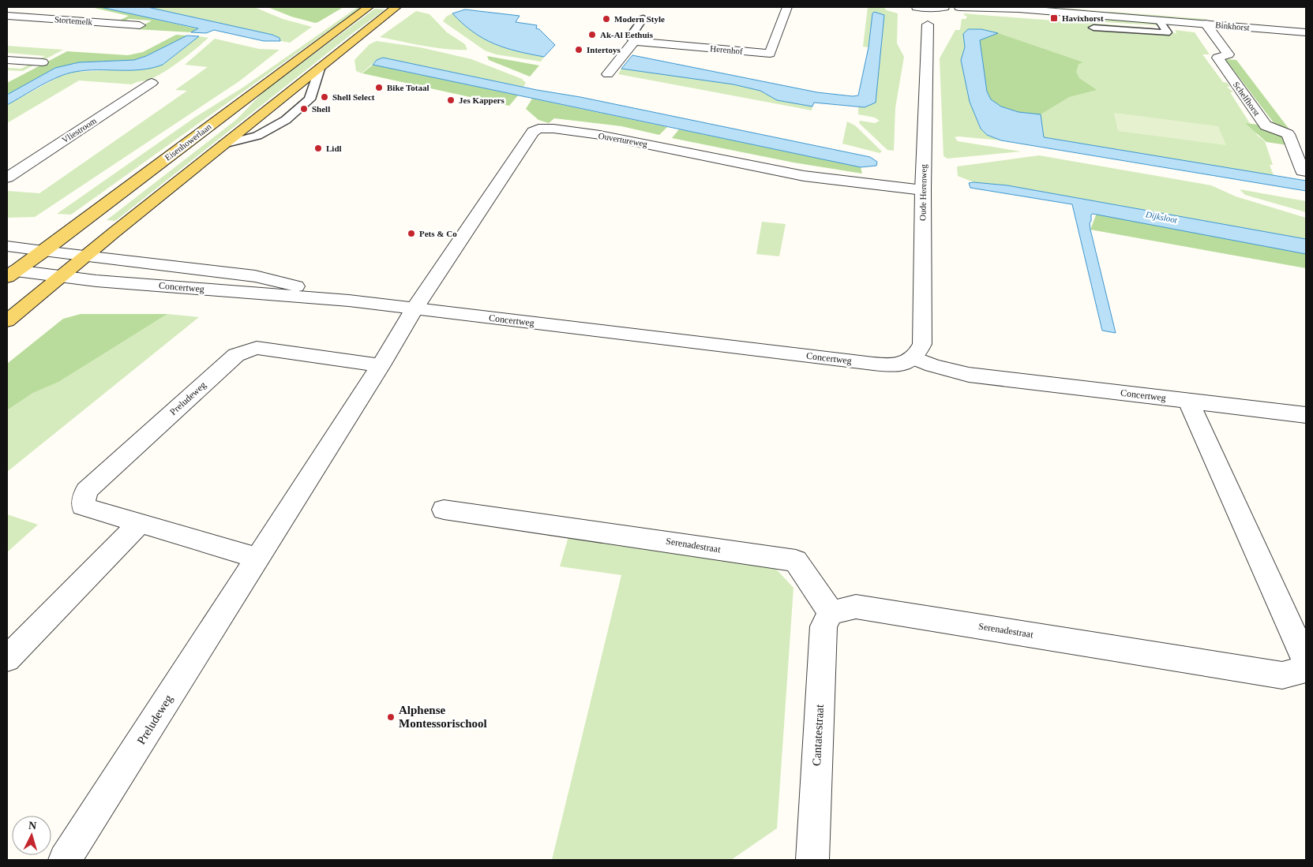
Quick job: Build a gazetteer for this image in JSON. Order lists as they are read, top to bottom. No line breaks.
{"streets":{"main road":["Eisenhowerlaan"],"street":["Stortemelk","Binkhorst","Herenhof","Schelfhorst","Vliestroom","Ouvertureweg","Oude Herenweg","Concertweg","Preludeweg","Serenadestraat","Cantatestraat"]},"crossings":[["Binkhorst","Schelfhorst"],["Ouvertureweg","Oude Herenweg"],["Ouvertureweg","Concertweg"],["Ouvertureweg","Preludeweg"],["Eisenhowerlaan","Concertweg"],["Oude Herenweg","Concertweg"],["Concertweg","Preludeweg"],["Concertweg","Serenadestraat"],["Serenadestraat","Cantatestraat"]],"water":["Dijksloot"],"places":{"transit":["Havixhorst"],"other":["Modern Style","Ak-Al Eethuis","Intertoys","Bike Totaal","Shell Select","Jes Kappers","Shell","Lidl","Pets & Co","Alphense Montessorischool"]},"north":"top"}
